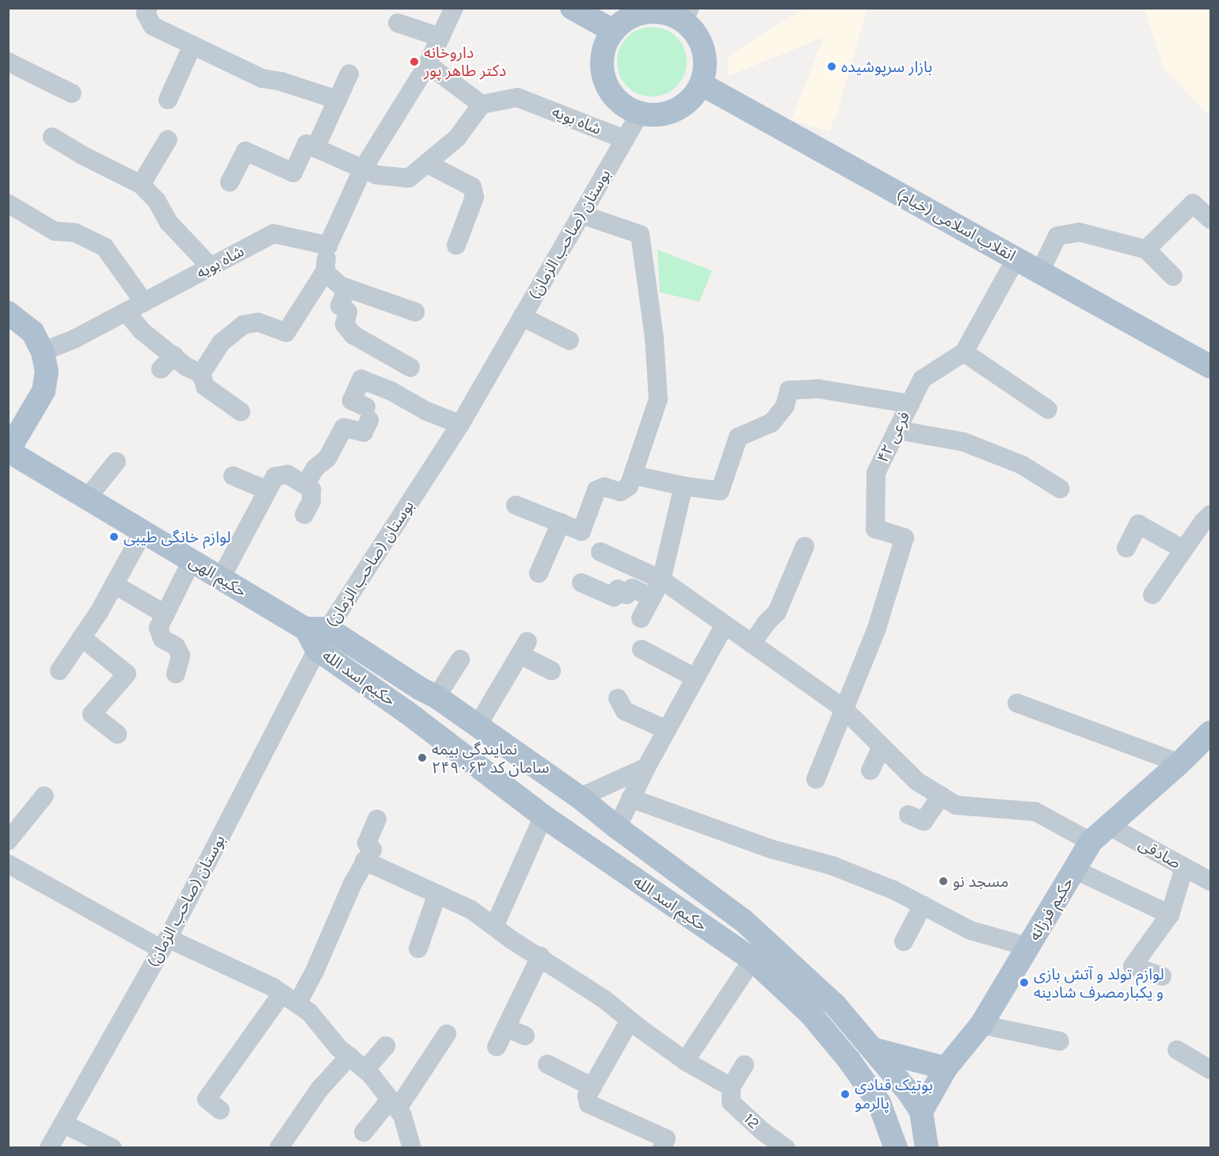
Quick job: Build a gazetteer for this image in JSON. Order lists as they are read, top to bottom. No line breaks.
{"streets":{"main road":["انقلاب اسلامی (خیام)","حکیم الهی","حکیم اسد الله","حکیم فرزانه"],"street":["شاه بویه","بوستان (صاحب الزمان)","فرعی ۴۲","صادقی","12"]},"crossings":[["شاه بویه","بوستان (صاحب الزمان)"],["انقلاب اسلامی (خیام)","بوستان (صاحب الزمان)"],["انقلاب اسلامی (خیام)","فرعی ۴۲"],["بوستان (صاحب الزمان)","حکیم الهی"],["بوستان (صاحب الزمان)","حکیم اسد الله"],["حکیم الهی","حکیم اسد الله"],["حکیم اسد الله","حکیم فرزانه"],["صادقی","حکیم فرزانه"]],"places":["داروخانه دکتر طاهر پور","بازار سرپوشیده","لوازم خانگی طیبی","نمایندگی بیمه سامان کد ۲۴۹۰۶۳","مسجد نو","لوازم تولد و آتش بازی و یکبارمصرف شادینه","بوتیک قنادی پالرمو"]}
